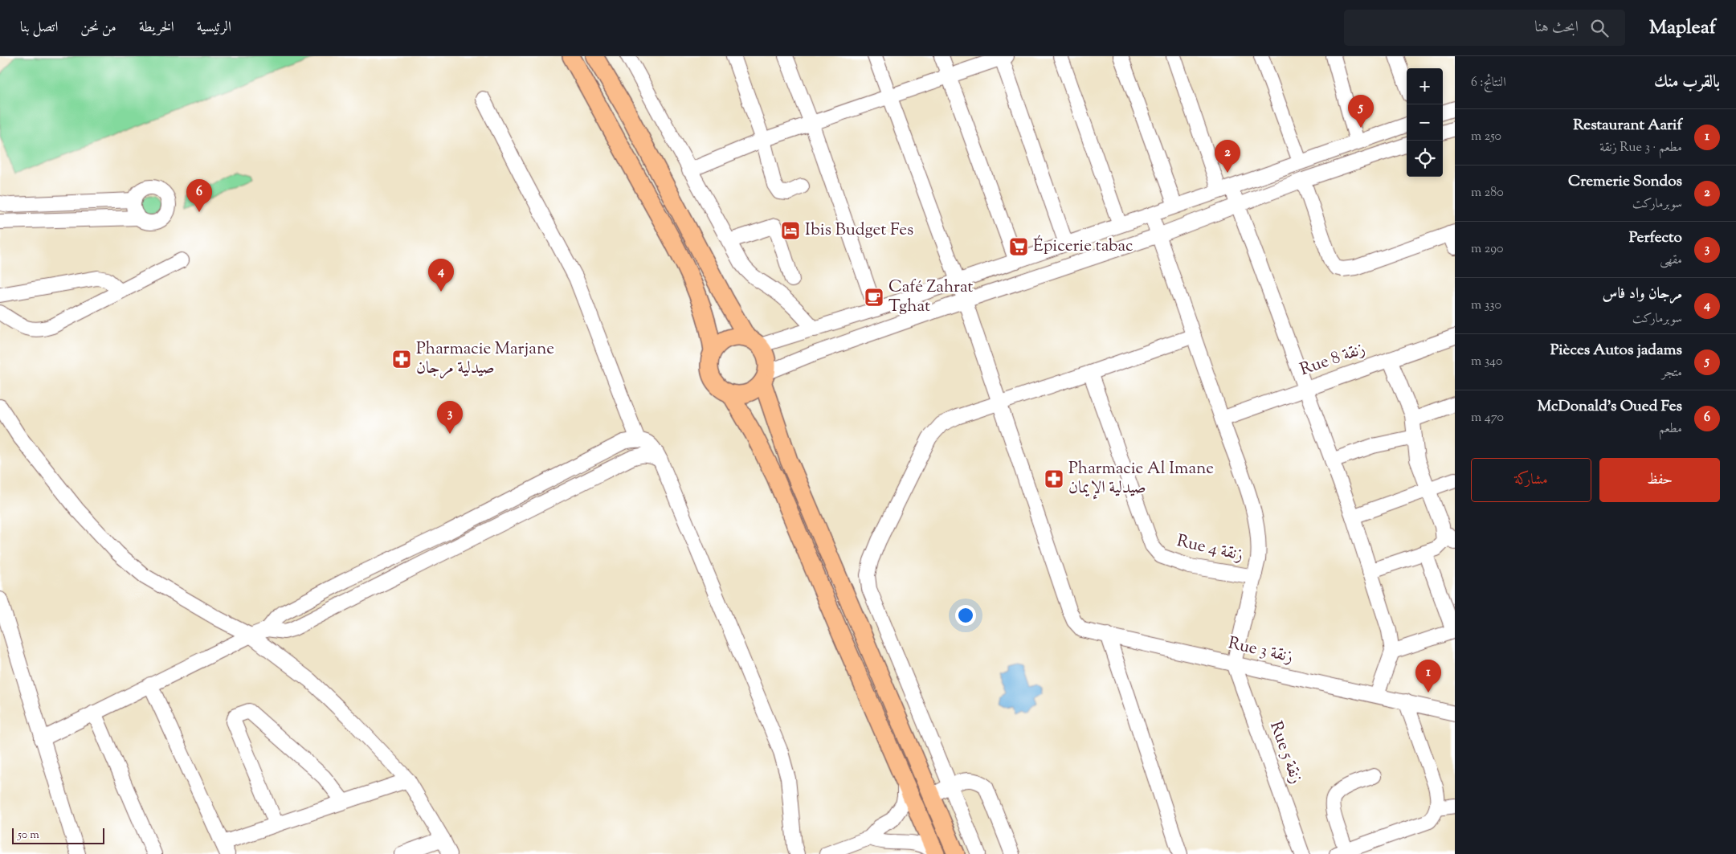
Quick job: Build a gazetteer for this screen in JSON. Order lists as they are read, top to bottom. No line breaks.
{"streets":{"street":["Rue 8 زنقة","Rue 4 زنقة","Rue 3 زنقة","Rue 5 زنقة"]},"crossings":[["Rue 3 زنقة","Rue 5 زنقة"]],"places":{"hotel":["Ibis Budget Fes"],"supermarket":["Épicerie tabac"],"cafe":["Café Zahrat Tghat"],"pharmacy":["Pharmacie Marjane صيدلية مرجان","Pharmacie Al Imane صيدلية الإيمان"]},"scale_bar":"50 m","page":{"header":"Mapleaf","search":"ابحث هنا","nav":["الرئيسية","الخريطة","من نحن","اتصل بنا"],"heading":["بالقرب منك","النتائج: 6"],"map_buttons":["+","−"],"pins":["5","2","6","4","3","1"],"list":[{"mark":"1","name":"Restaurant Aarif","note":"مطعم · Rue 3 زنقة","value":"250 m"},{"mark":"2","name":"Cremerie Sondos","note":"سوبرماركت","value":"280 m"},{"mark":"3","name":"Perfecto","note":"مقهى","value":"290 m"},{"mark":"4","name":"مرجان واد فاس","note":"سوبرماركت","value":"330 m"},{"mark":"5","name":"Pièces Autos jadams","note":"متجر","value":"340 m"},{"mark":"6","name":"McDonald’s Oued Fes","note":"مطعم","value":"470 m"}],"buttons":["حفظ","مشاركة"],"scale":"50 m"}}
